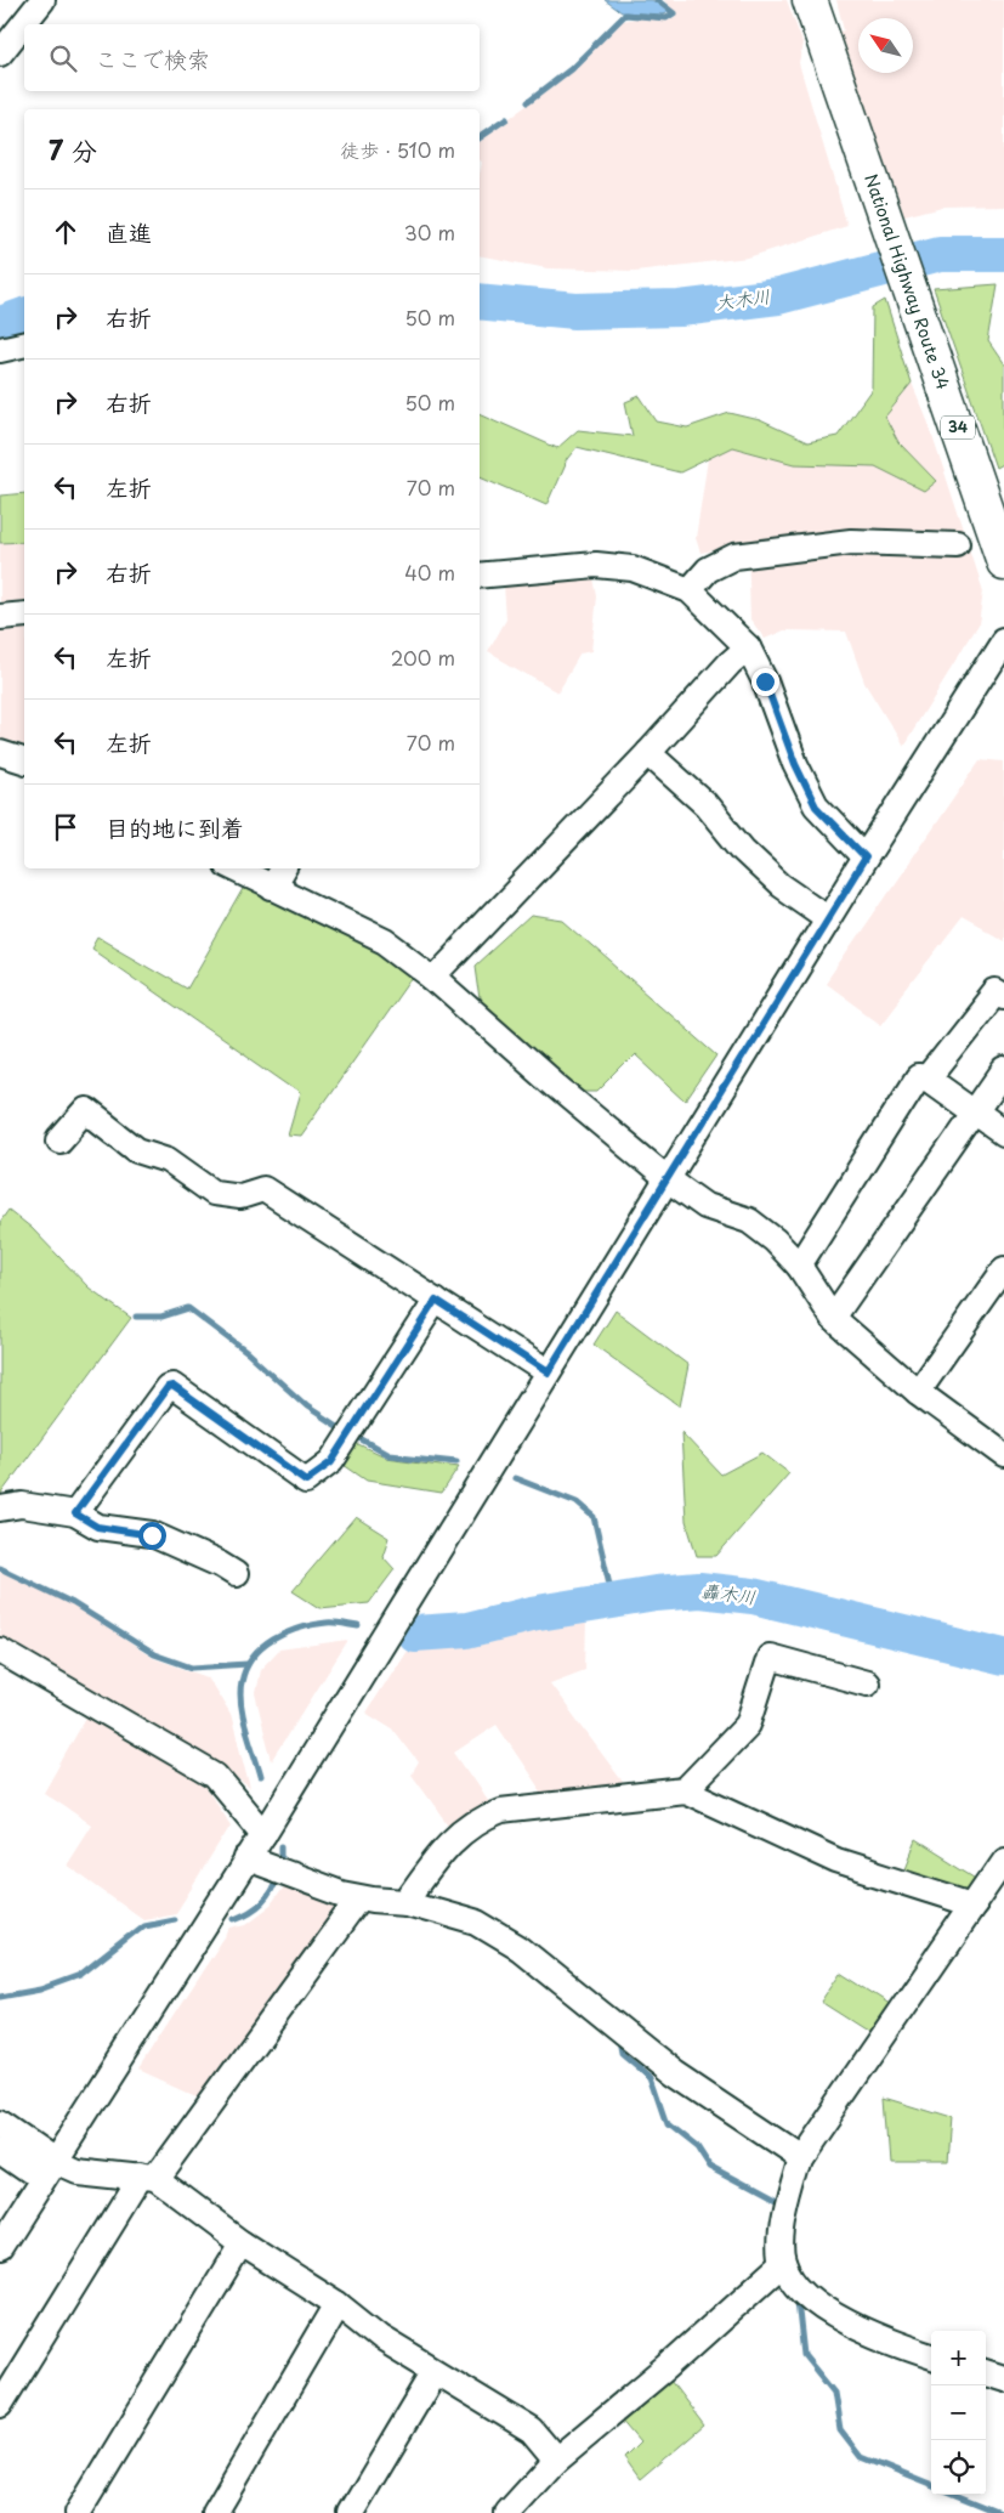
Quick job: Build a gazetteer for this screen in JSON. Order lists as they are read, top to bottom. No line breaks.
{"streets":{"highway":["National Highway Route 34","34"]},"water":["大木川","轟木川"],"north":"top left","page":{"search":"ここで検索","heading":["7 分","徒歩 · 510 m"],"list":[["直進","30 m"],["右折","50 m"],["右折","50 m"],["左折","70 m"],["右折","40 m"],["左折","200 m"],["左折","70 m"],"目的地に到着"],"map_buttons":["+","−"]}}
